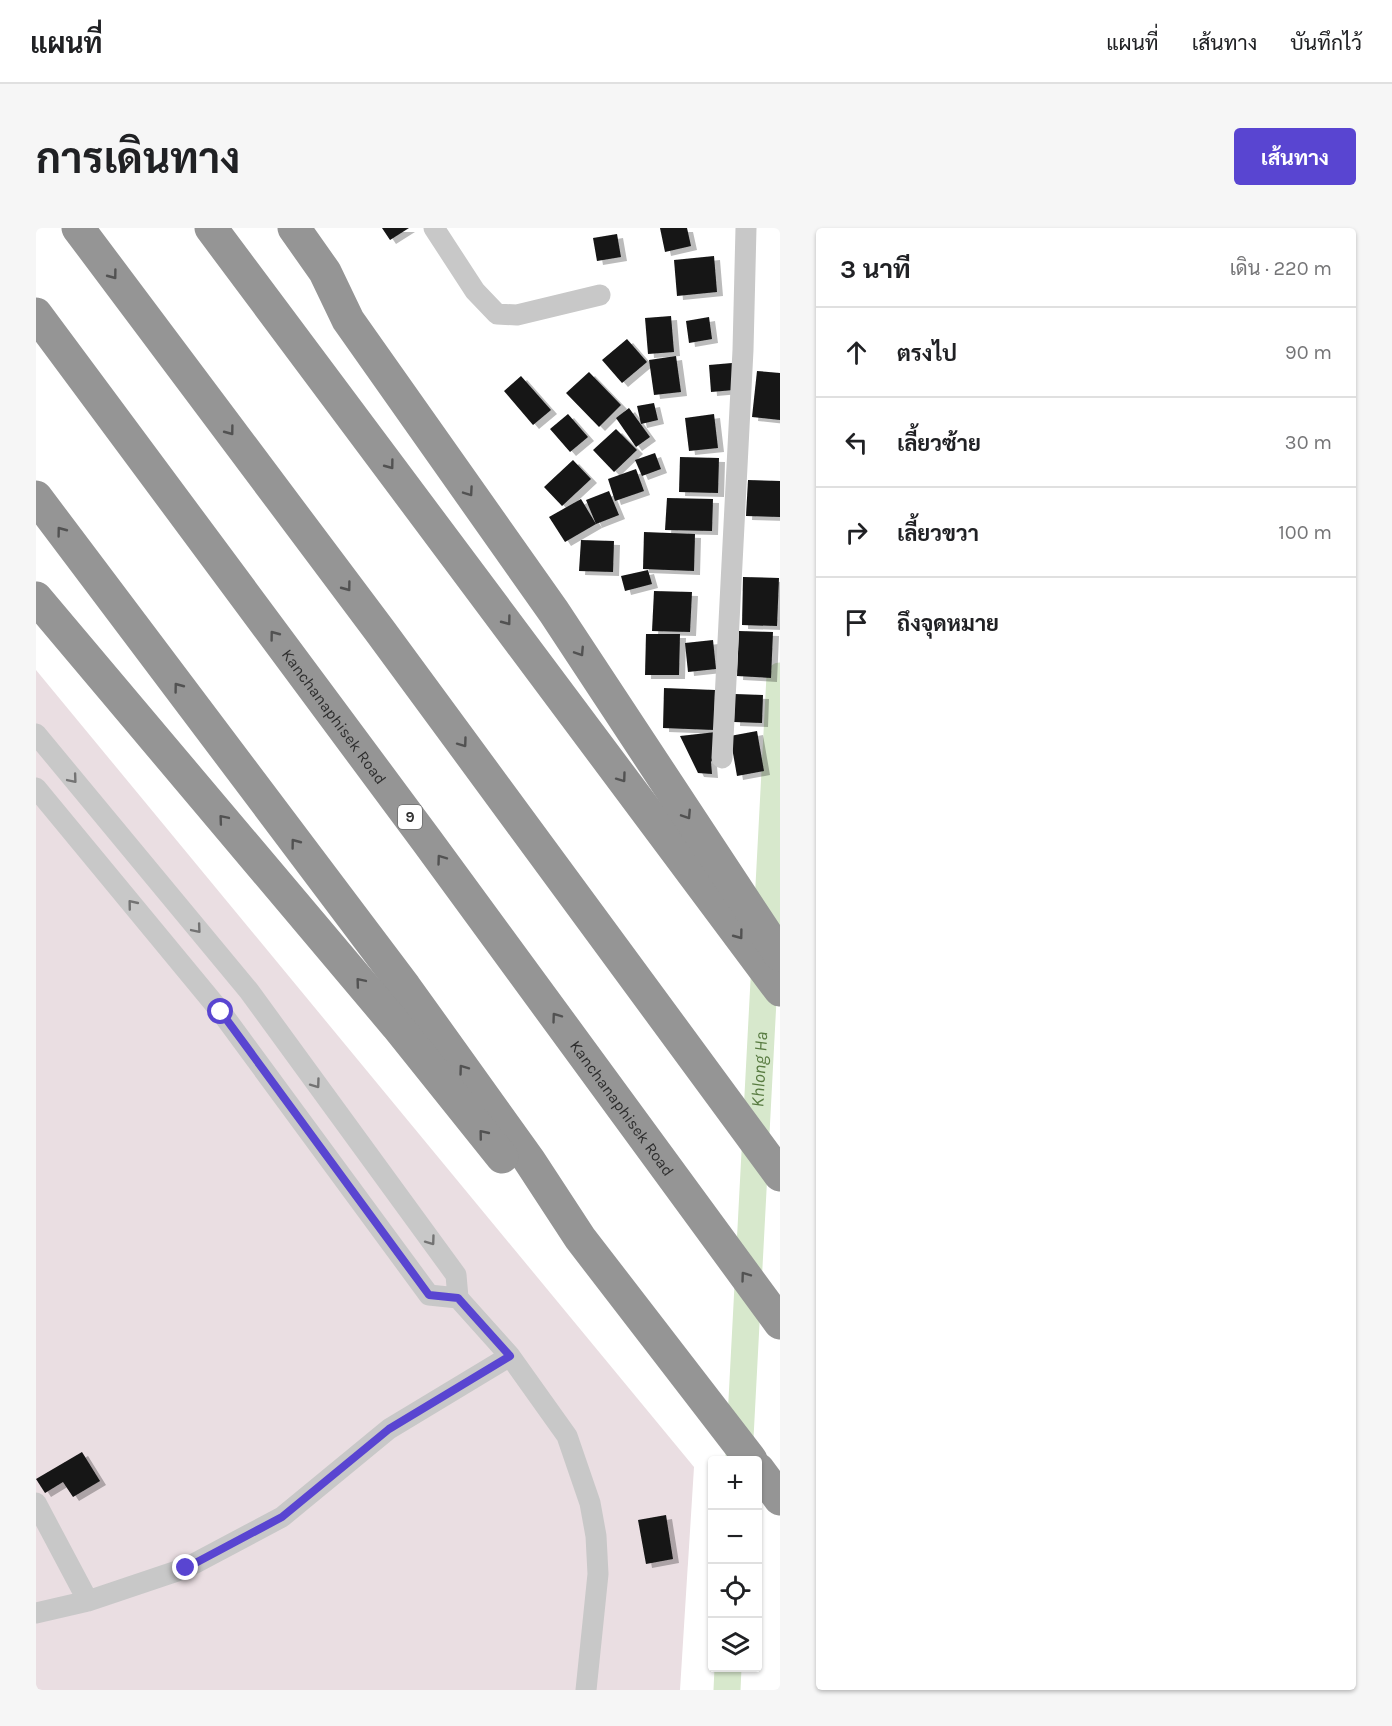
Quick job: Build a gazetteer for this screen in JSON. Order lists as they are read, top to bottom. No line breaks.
{"streets":{"highway":["Kanchanaphisek Road","9"]},"water":["Khlong Ha"],"page":{"header":"แผนที่","nav":["แผนที่","เส้นทาง","บันทึกไว้"],"title":"การเดินทาง","buttons":"เส้นทาง","heading":["3 นาที","เดิน · 220 m"],"list":[["ตรงไป","90 m"],["เลี้ยวซ้าย","30 m"],["เลี้ยวขวา","100 m"],"ถึงจุดหมาย"],"map_buttons":["+","−"]}}
